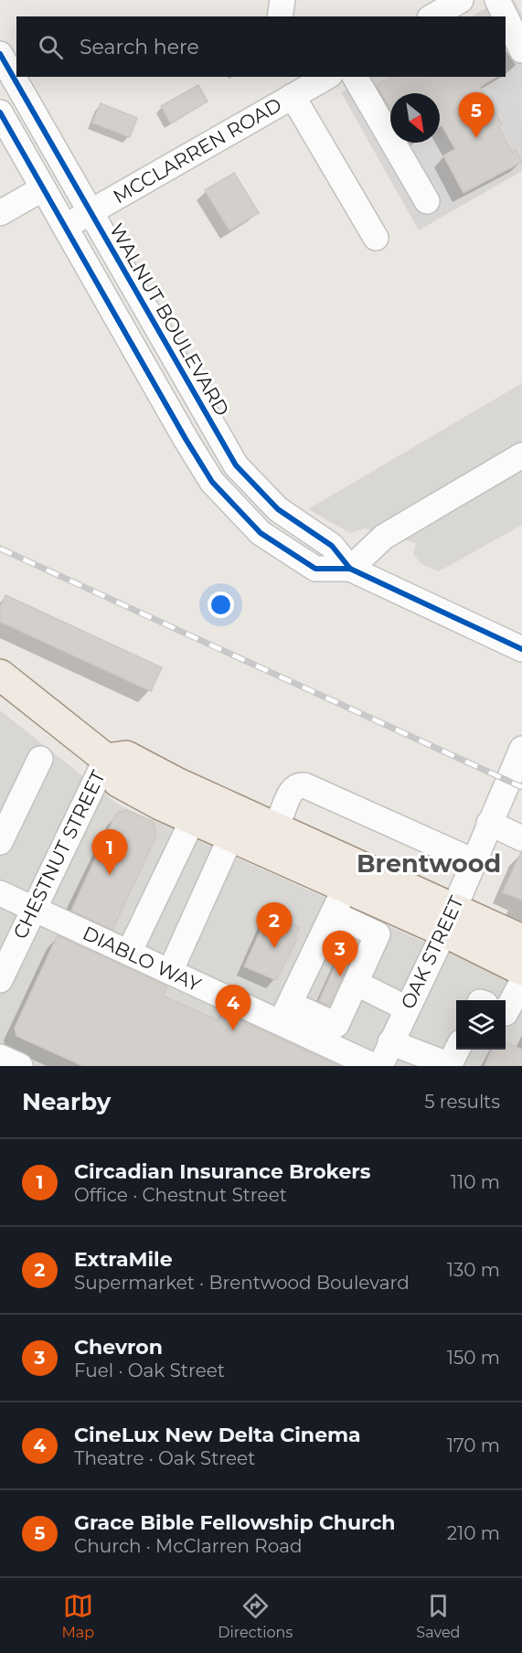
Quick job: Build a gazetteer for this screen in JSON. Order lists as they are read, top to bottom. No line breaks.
{"streets":{"street":["MCCLARREN ROAD","WALNUT BOULEVARD","CHESTNUT STREET","OAK STREET","DIABLO WAY"]},"crossings":[["MCCLARREN ROAD","WALNUT BOULEVARD"],["CHESTNUT STREET","DIABLO WAY"]],"districts":["Brentwood"],"north":"bottom right","page":{"search":"Search here","pins":["5","1","2","3","4"],"heading":["Nearby","5 results"],"list":[{"mark":"1","name":"Circadian Insurance Brokers","note":"Office · Chestnut Street","value":"110 m"},{"mark":"2","name":"ExtraMile","note":"Supermarket · Brentwood Boulevard","value":"130 m"},{"mark":"3","name":"Chevron","note":"Fuel · Oak Street","value":"150 m"},{"mark":"4","name":"CineLux New Delta Cinema","note":"Theatre · Oak Street","value":"170 m"},{"mark":"5","name":"Grace Bible Fellowship Church","note":"Church · McClarren Road","value":"210 m"}],"nav":["Map","Directions","Saved"]}}
